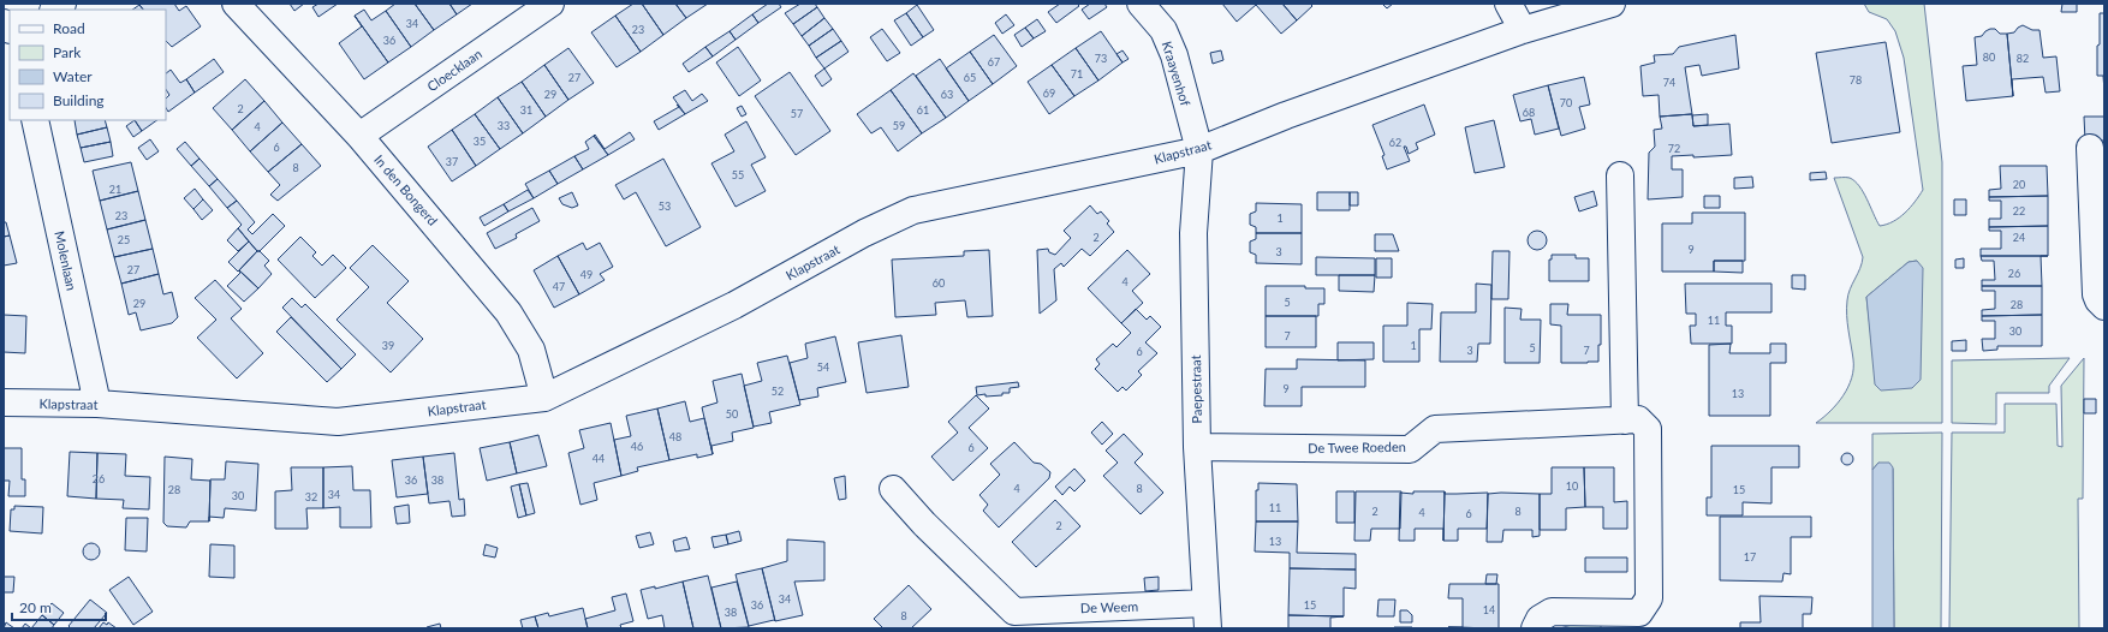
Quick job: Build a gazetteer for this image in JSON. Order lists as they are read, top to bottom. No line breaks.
{"streets":{"street":["Cloecklaan","Kraayenhof","Klapstraat","In den Bongerd","Molenlaan","Paepestraat","De Twee Roeden","De Weem"]},"crossings":[["Cloecklaan","In den Bongerd"],["Kraayenhof","Klapstraat"],["Kraayenhof","Paepestraat"],["Klapstraat","In den Bongerd"],["Klapstraat","Molenlaan"],["Klapstraat","Paepestraat"],["Paepestraat","De Twee Roeden"],["Paepestraat","De Weem"]],"house_numbers":["34","23","36","80","73","82","67","71","27","65","78","74","69","29","63","70","2","31","61","68","57","33","59","4","35","62","6","72","37","8","55","20","21","53","22","23","1","2","24","25","9","3","27","26","49","4","60","47","5","29","28","11","30","7","39","1","5","3","7","6","54","9","52","13","50","48","46","6","44","26","36","38","10","4","8","28","15","34","30","32","11","2","8","4","6","2","13","17","34","36","15","14","38","8"],"legend":["Road","Park","Water","Building"],"scale_bar":"20 m"}
